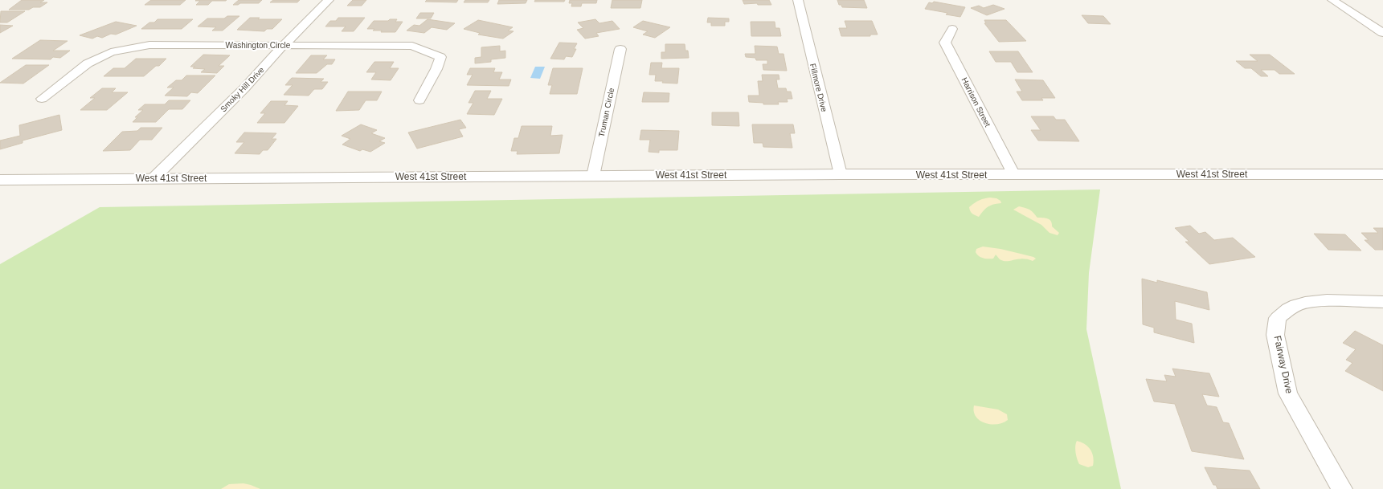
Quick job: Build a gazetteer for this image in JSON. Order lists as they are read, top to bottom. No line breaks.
{"streets":{"street":["Washington Circle","Fillmore Drive","Smoky Hill Drive","Harrison Street","Truman Circle","West 41st Street","Fairway Drive"]},"crossings":[["Washington Circle","Smoky Hill Drive"],["Fillmore Drive","West 41st Street"],["Smoky Hill Drive","West 41st Street"],["Harrison Street","West 41st Street"],["Truman Circle","West 41st Street"]]}
